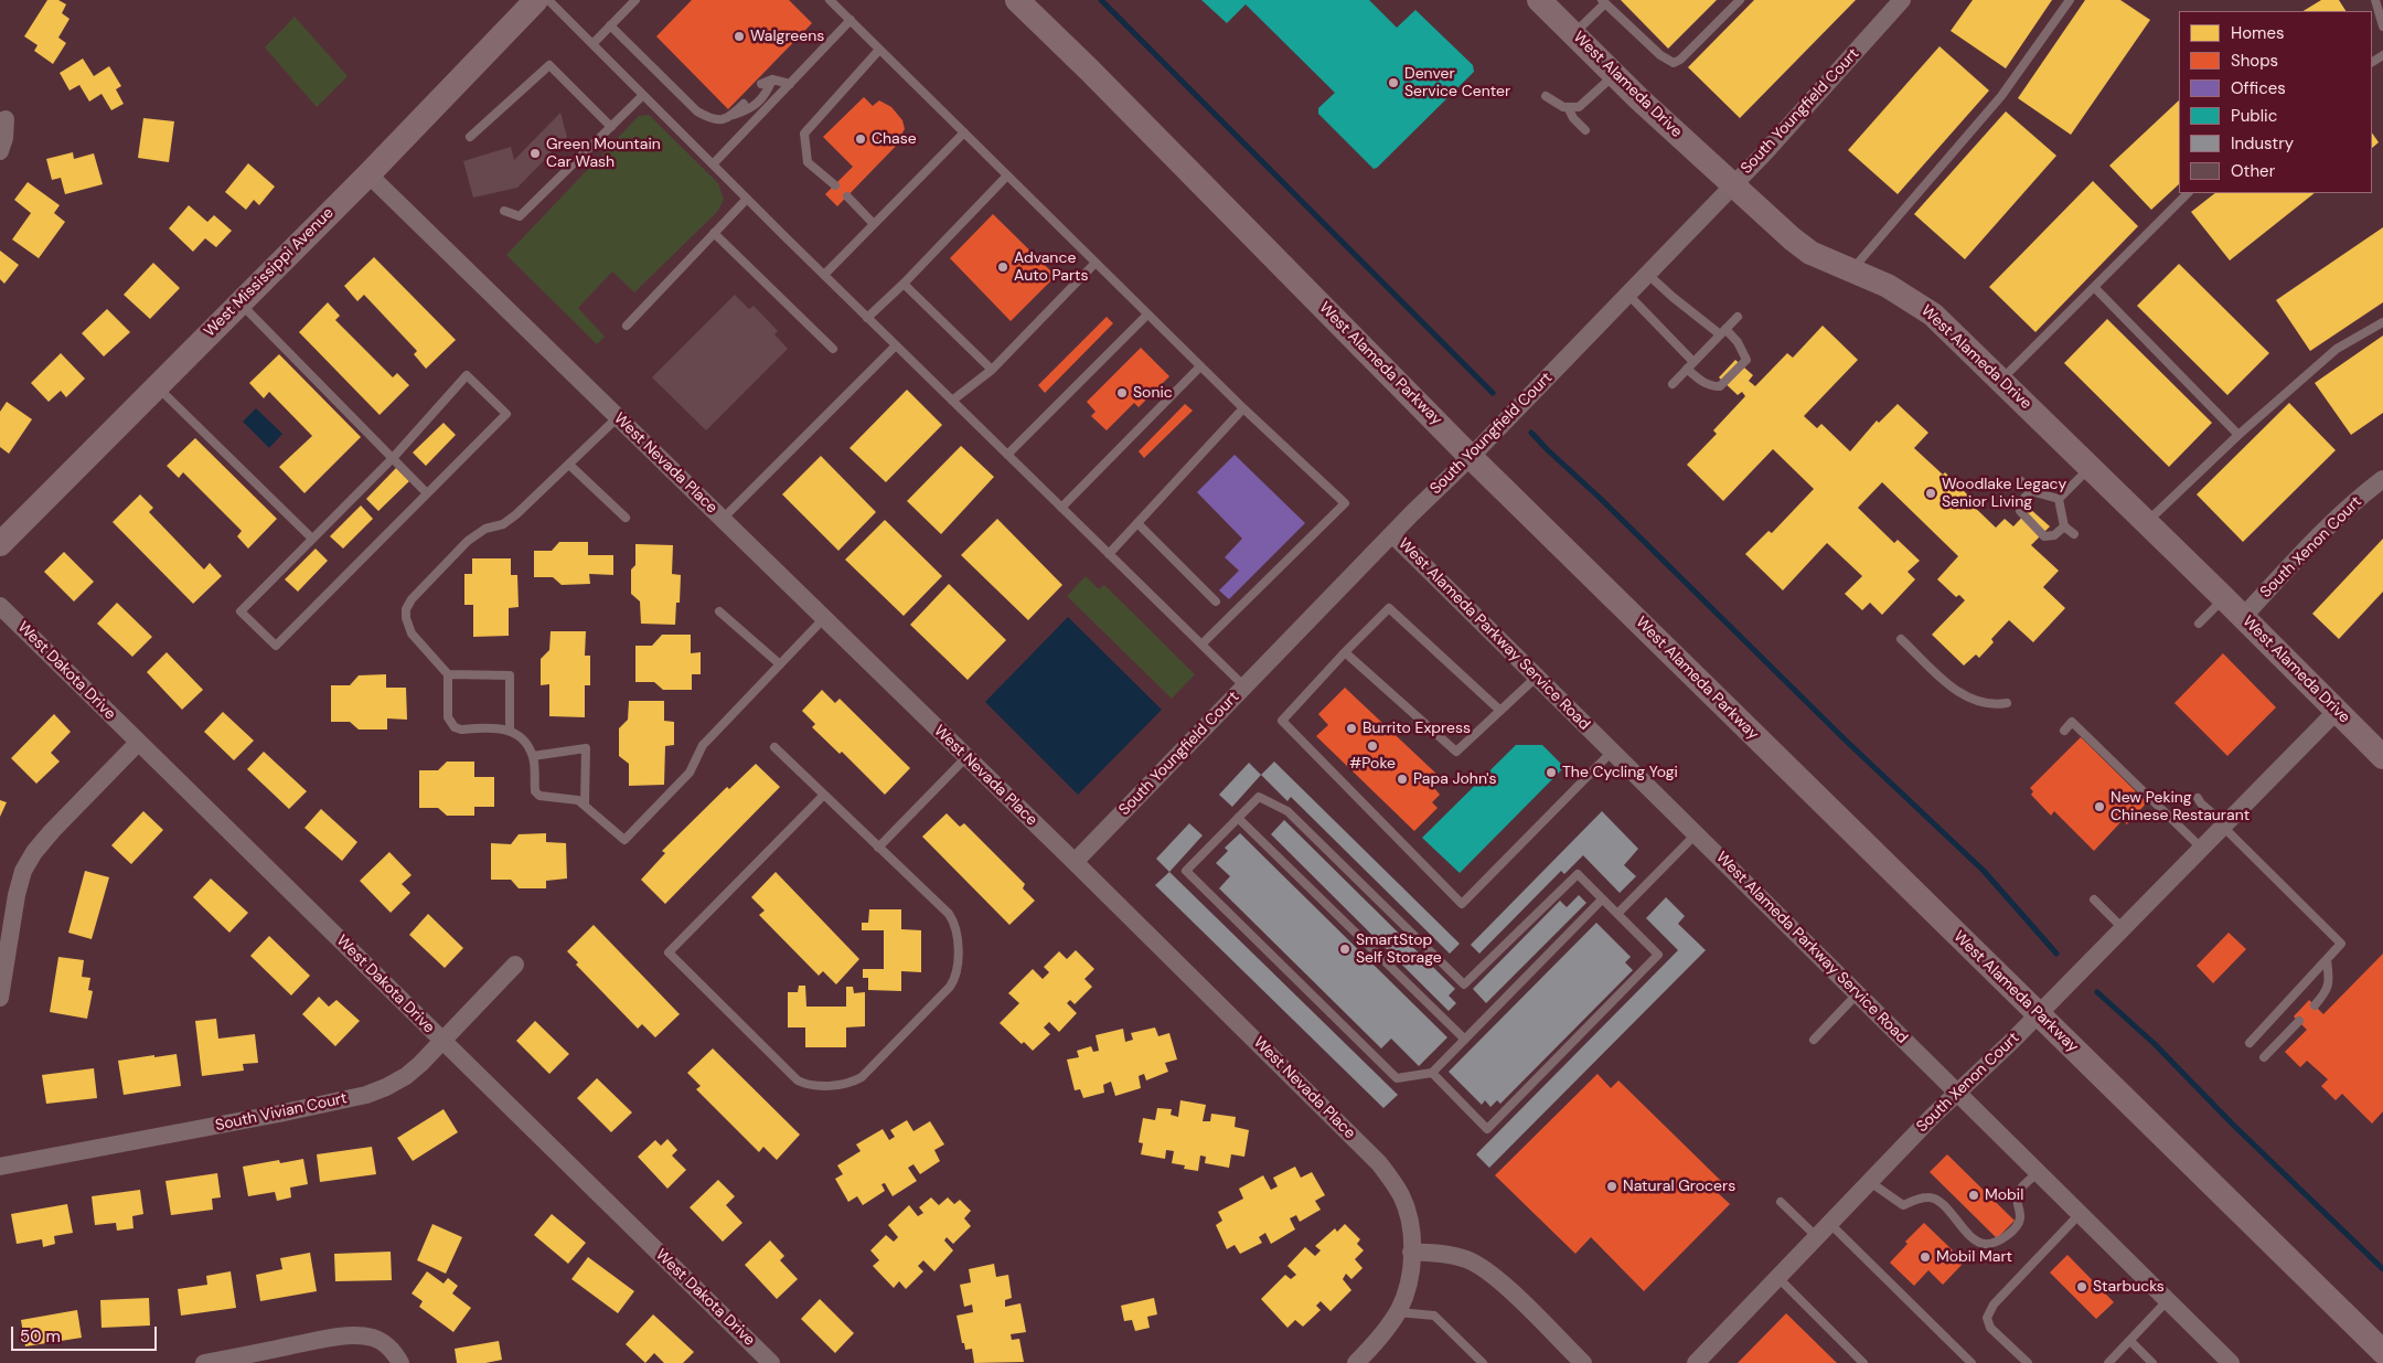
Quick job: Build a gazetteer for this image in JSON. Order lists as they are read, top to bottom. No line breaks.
{"streets":{"street":["West Alameda Drive","South Youngfield Court","West Mississippi Avenue","West Alameda Parkway","West Nevada Place","South Xenon Court","West Alameda Parkway Service Road","West Dakota Drive","South Vivian Court"]},"crossings":[["West Alameda Drive","South Youngfield Court"],["West Alameda Drive","South Xenon Court"],["South Youngfield Court","West Alameda Parkway"],["South Youngfield Court","West Nevada Place"],["South Youngfield Court","West Alameda Parkway Service Road"],["West Mississippi Avenue","West Nevada Place"],["West Alameda Parkway","South Xenon Court"],["South Xenon Court","West Alameda Parkway Service Road"],["West Dakota Drive","South Vivian Court"]],"places":["Walgreens","Denver Service Center","Chase","Green Mountain Car Wash","Advance Auto Parts","Sonic","Woodlake Legacy Senior Living","Burrito Express","#Poke","The Cycling Yogi","Papa John's","New Peking Chinese Restaurant","SmartStop Self Storage","Natural Grocers","Mobil","Mobil Mart","Starbucks"],"legend":["Homes","Shops","Offices","Public","Industry","Other"],"scale_bar":"50 m"}
